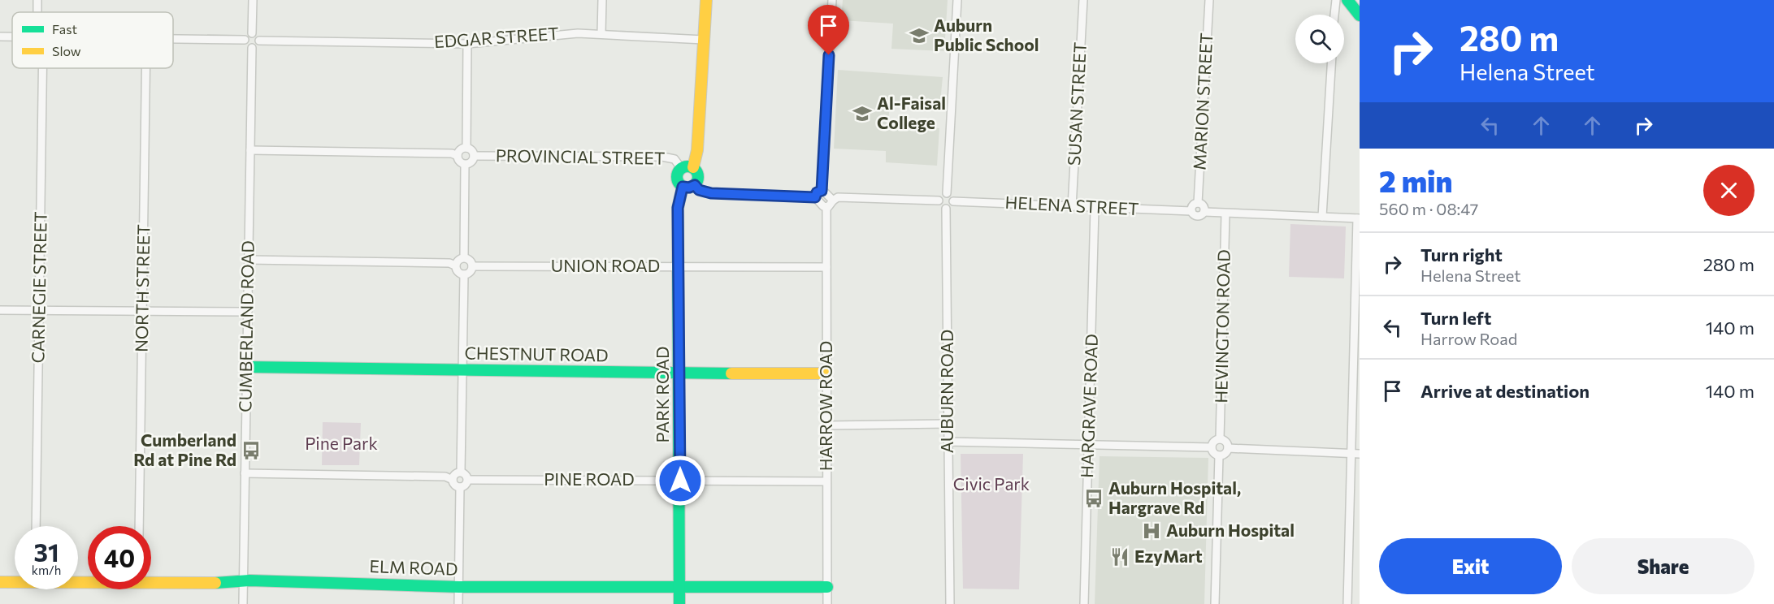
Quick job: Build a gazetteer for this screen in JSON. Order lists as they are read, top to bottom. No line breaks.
{"streets":{"street":["EDGAR STREET","MARION STREET","SUSAN STREET","PROVINCIAL STREET","HELENA STREET","UNION ROAD","CARNEGIE STREET","NORTH STREET","CUMBERLAND ROAD","HEVINGTON ROAD","CHESTNUT ROAD","AUBURN ROAD","PARK ROAD","HARROW ROAD","HARGRAVE ROAD","PINE ROAD","ELM ROAD"]},"crossings":[["EDGAR STREET","CUMBERLAND ROAD"],["MARION STREET","HELENA STREET"],["SUSAN STREET","HELENA STREET"],["PROVINCIAL STREET","PARK ROAD"],["HELENA STREET","AUBURN ROAD"],["HELENA STREET","HARGRAVE ROAD"],["UNION ROAD","PARK ROAD"],["UNION ROAD","HARROW ROAD"],["CUMBERLAND ROAD","CHESTNUT ROAD"],["CUMBERLAND ROAD","ELM ROAD"],["CHESTNUT ROAD","PARK ROAD"],["CHESTNUT ROAD","HARROW ROAD"],["PARK ROAD","PINE ROAD"],["PARK ROAD","ELM ROAD"],["HARROW ROAD","PINE ROAD"],["HARROW ROAD","ELM ROAD"]],"parks":["Pine Park","Civic Park"],"places":{"school or university":["Auburn Public School","Al-Faisal College"],"bus stop":["Cumberland Rd at Pine Rd","Auburn Hospital, Hargrave Rd"],"hospital":["Auburn Hospital"],"restaurant":["EzyMart"]},"legend":["Fast","Slow"],"page":{"turn":["280 m","Helena Street"],"heading":["2 min","560 m · 08:47"],"list":[{"name":"Turn right","note":"Helena Street","value":"280 m"},{"name":"Turn left","note":"Harrow Road","value":"140 m"},{"name":"Arrive at destination","value":"140 m"}],"speed":"31 km/h","limit":"40","buttons":["Exit","Share"]}}
